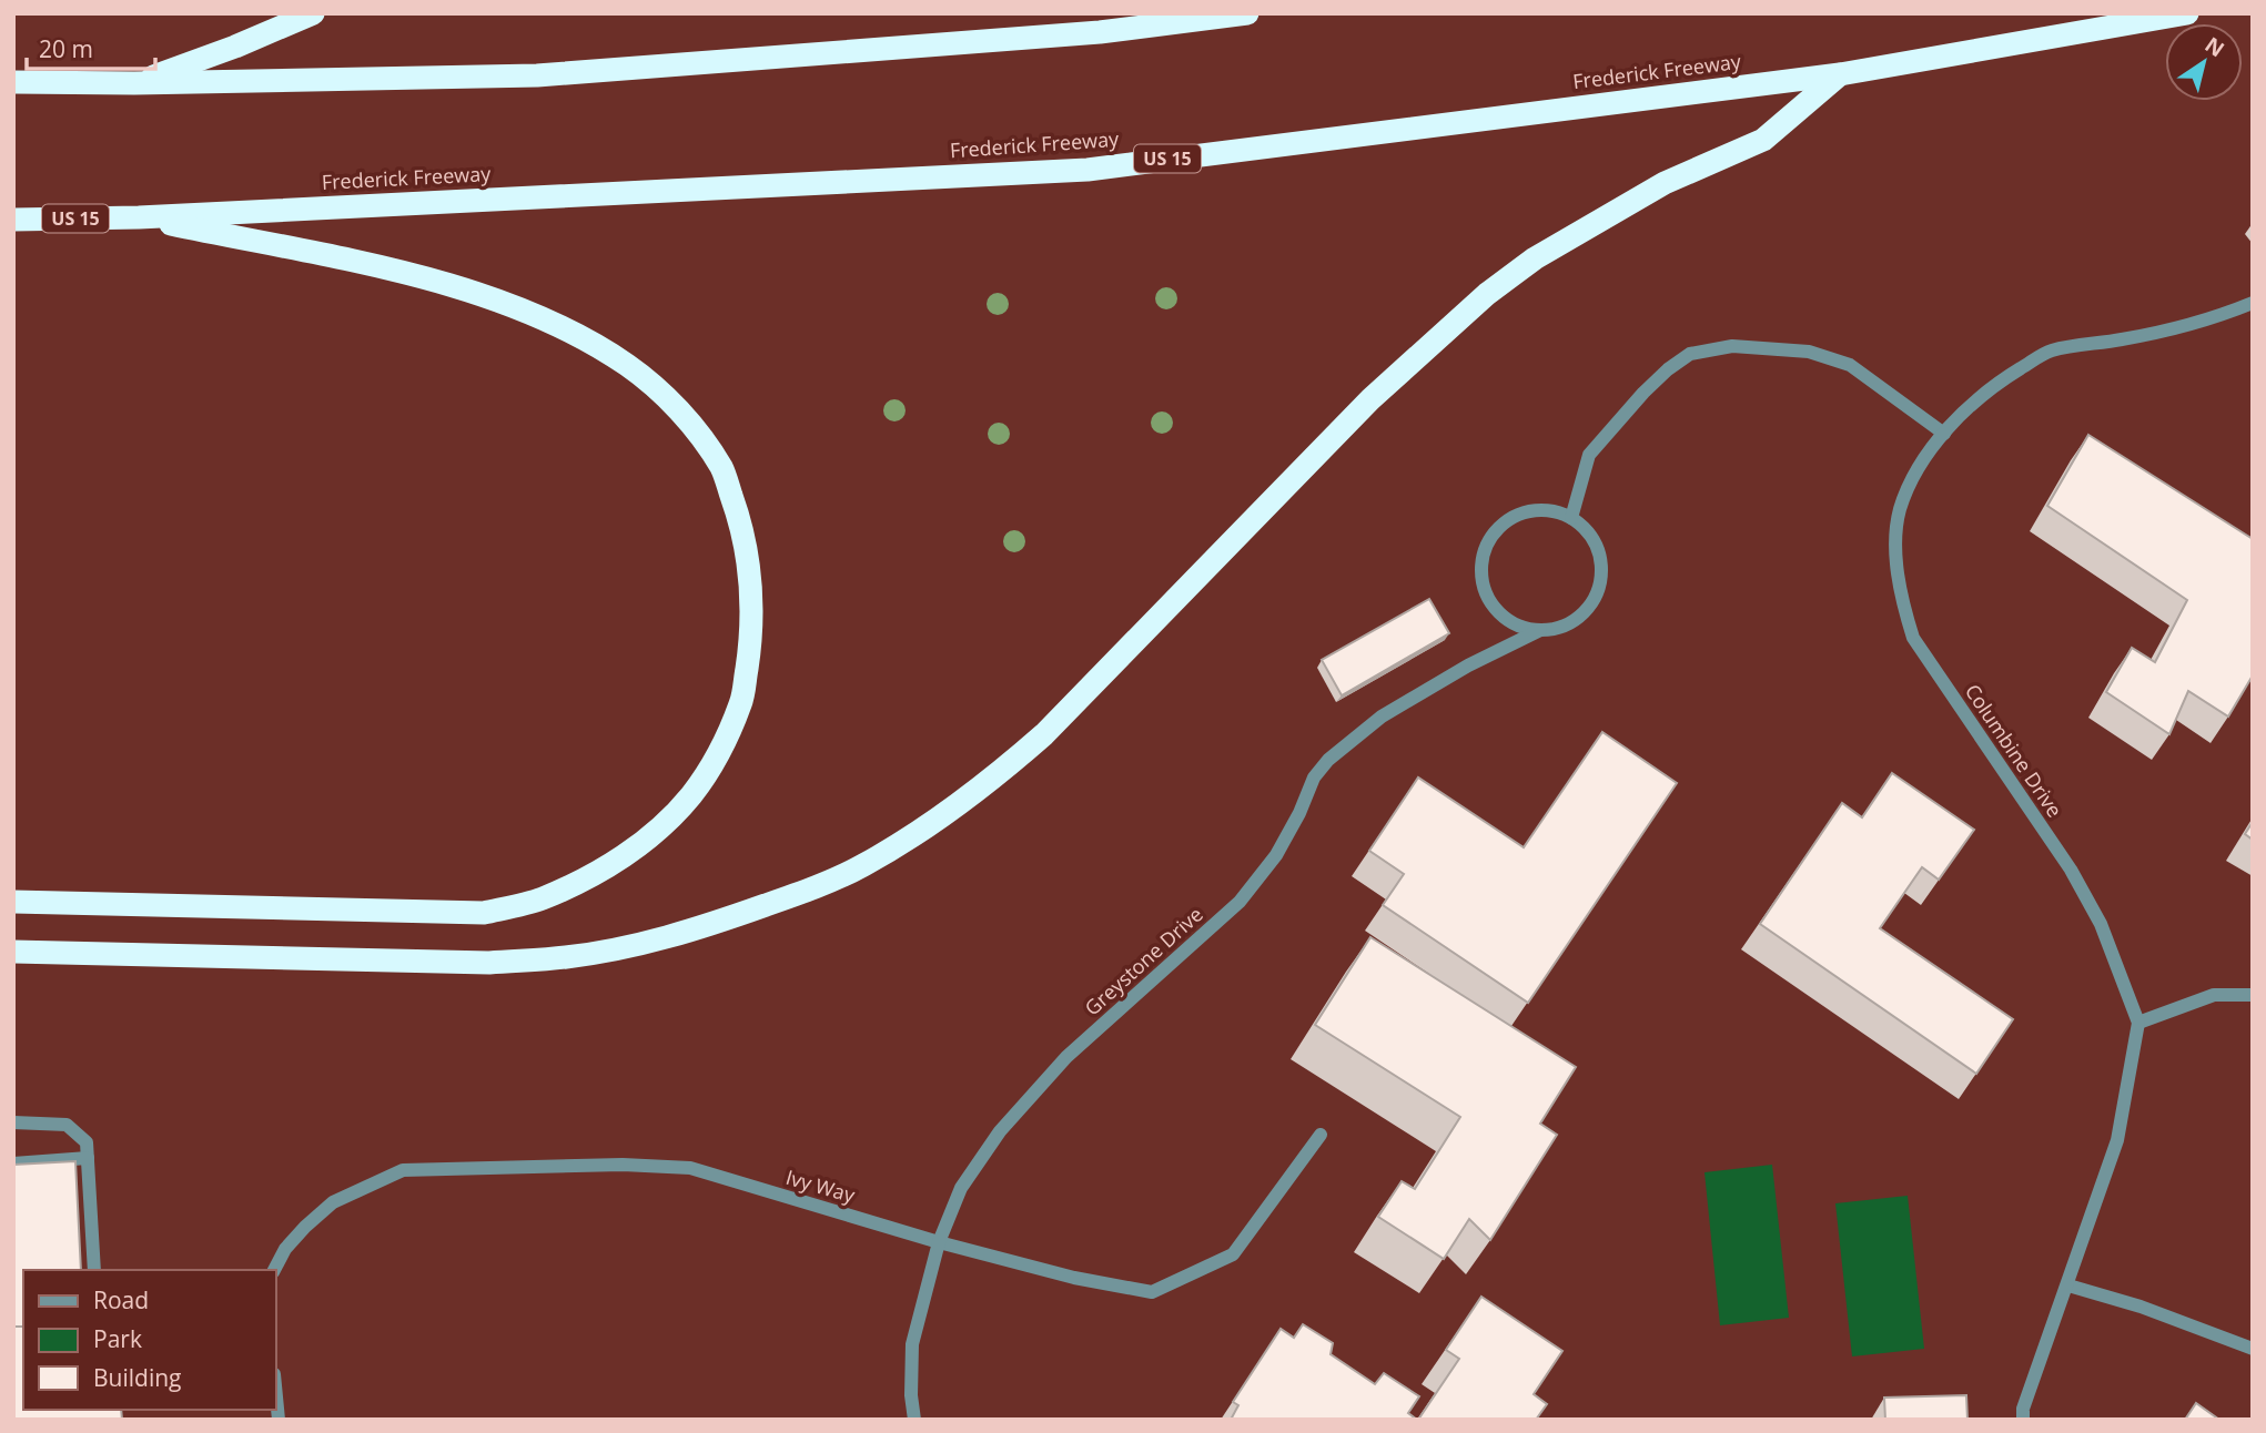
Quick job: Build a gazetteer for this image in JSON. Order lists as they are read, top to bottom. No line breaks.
{"streets":{"highway":["Frederick Freeway","US 15"],"street":["Columbine Drive","Greystone Drive","Ivy Way"]},"crossings":[["Greystone Drive","Ivy Way"]],"legend":["Road","Park","Building"],"scale_bar":"20 m","north":"top right"}
